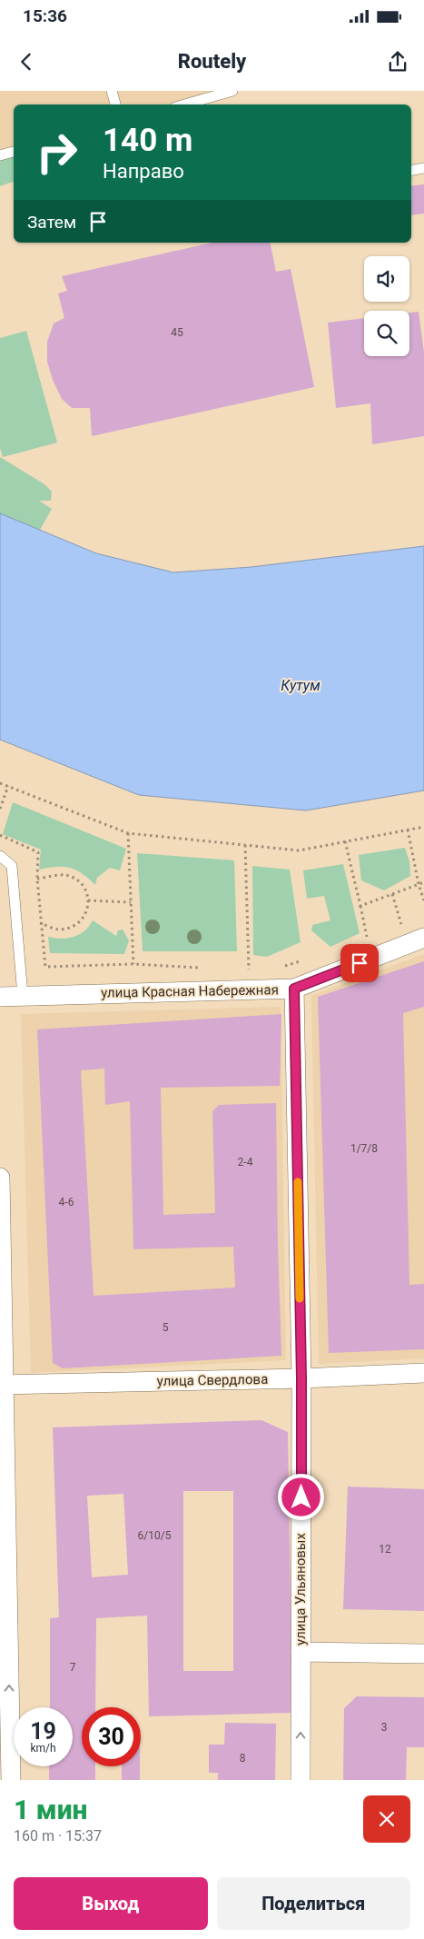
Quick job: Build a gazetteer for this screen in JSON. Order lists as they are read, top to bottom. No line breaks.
{"streets":{"street":["улица Красная Набережная","улица Свердлова","улица Ульяновых"]},"crossings":[["улица Красная Набережная","улица Ульяновых"],["улица Свердлова","улица Ульяновых"]],"water":["Кутум"],"house_numbers":["45","1/7/8","2-4","4-6","5","6/10/5","12","7","3","8"],"page":{"status":"15:36","header":"Routely","turn":["140 m","Направо"],"then":"Затем","speed":"19 km/h","limit":"30","heading":["1 мин","160 m · 15:37"],"buttons":["Выход","Поделиться"]}}
